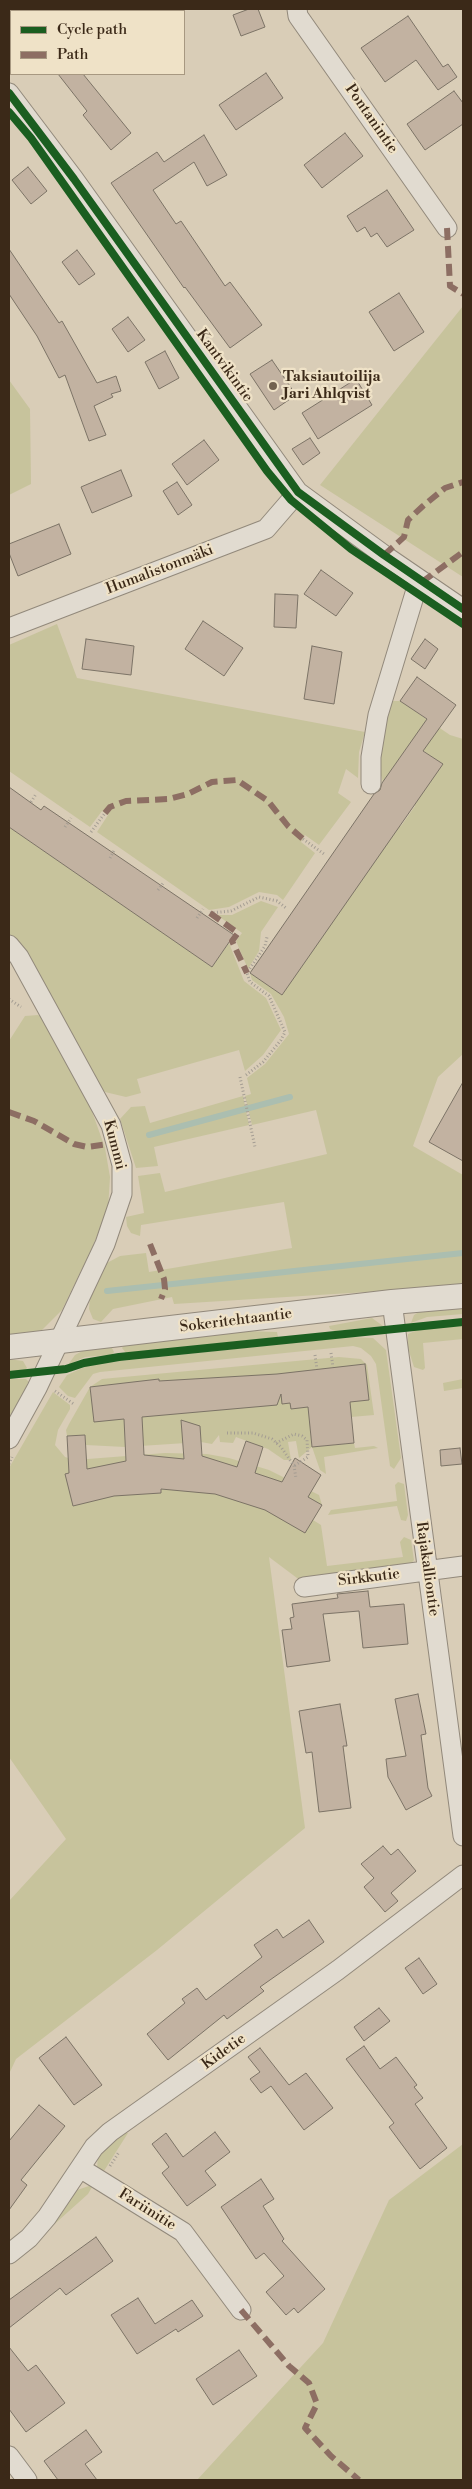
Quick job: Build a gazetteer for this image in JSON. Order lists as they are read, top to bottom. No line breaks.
{"streets":{"street":["Pontanintie","Kantvikintie","Humalistonmäki","Kummi","Sokeritehtaantie","Rajakalliontie","Sirkkutie","Kidetie","Fariinitie"]},"crossings":[["Kantvikintie","Humalistonmäki"],["Kummi","Sokeritehtaantie"],["Sokeritehtaantie","Rajakalliontie"],["Rajakalliontie","Sirkkutie"],["Kidetie","Fariinitie"]],"places":["Taksiautoilija Jari Ahlqvist"],"legend":["Cycle path","Path"]}
